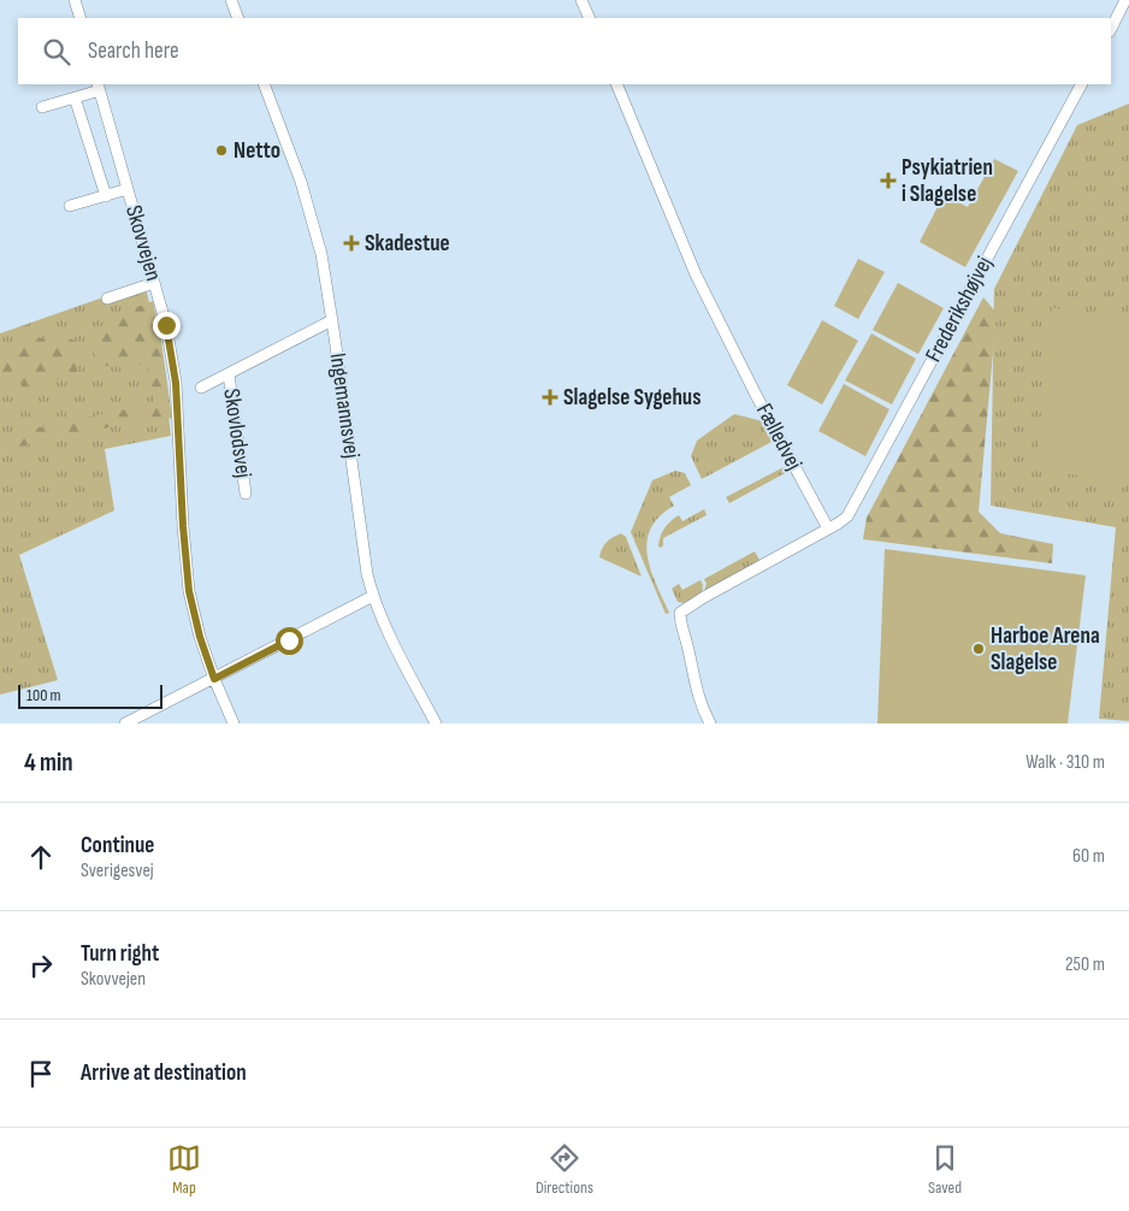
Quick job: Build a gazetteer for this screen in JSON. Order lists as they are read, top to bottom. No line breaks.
{"streets":{"street":["Skovvejen","Frederikshøjvej","Ingemannsvej","Skovlodsvej","Fælledvej"]},"crossings":[["Frederikshøjvej","Fælledvej"],["Ingemannsvej","Skovlodsvej"]],"places":{"other":["Netto","Harboe Arena Slagelse"],"health":["Psykiatrien i Slagelse","Skadestue","Slagelse Sygehus"]},"scale_bar":"100 m","page":{"search":"Search here","scale":"100 m","heading":["4 min","Walk · 310 m"],"list":[["Continue","Sverigesvej","60 m"],["Turn right","Skovvejen","250 m"],"Arrive at destination"],"nav":["Map","Directions","Saved"]}}
